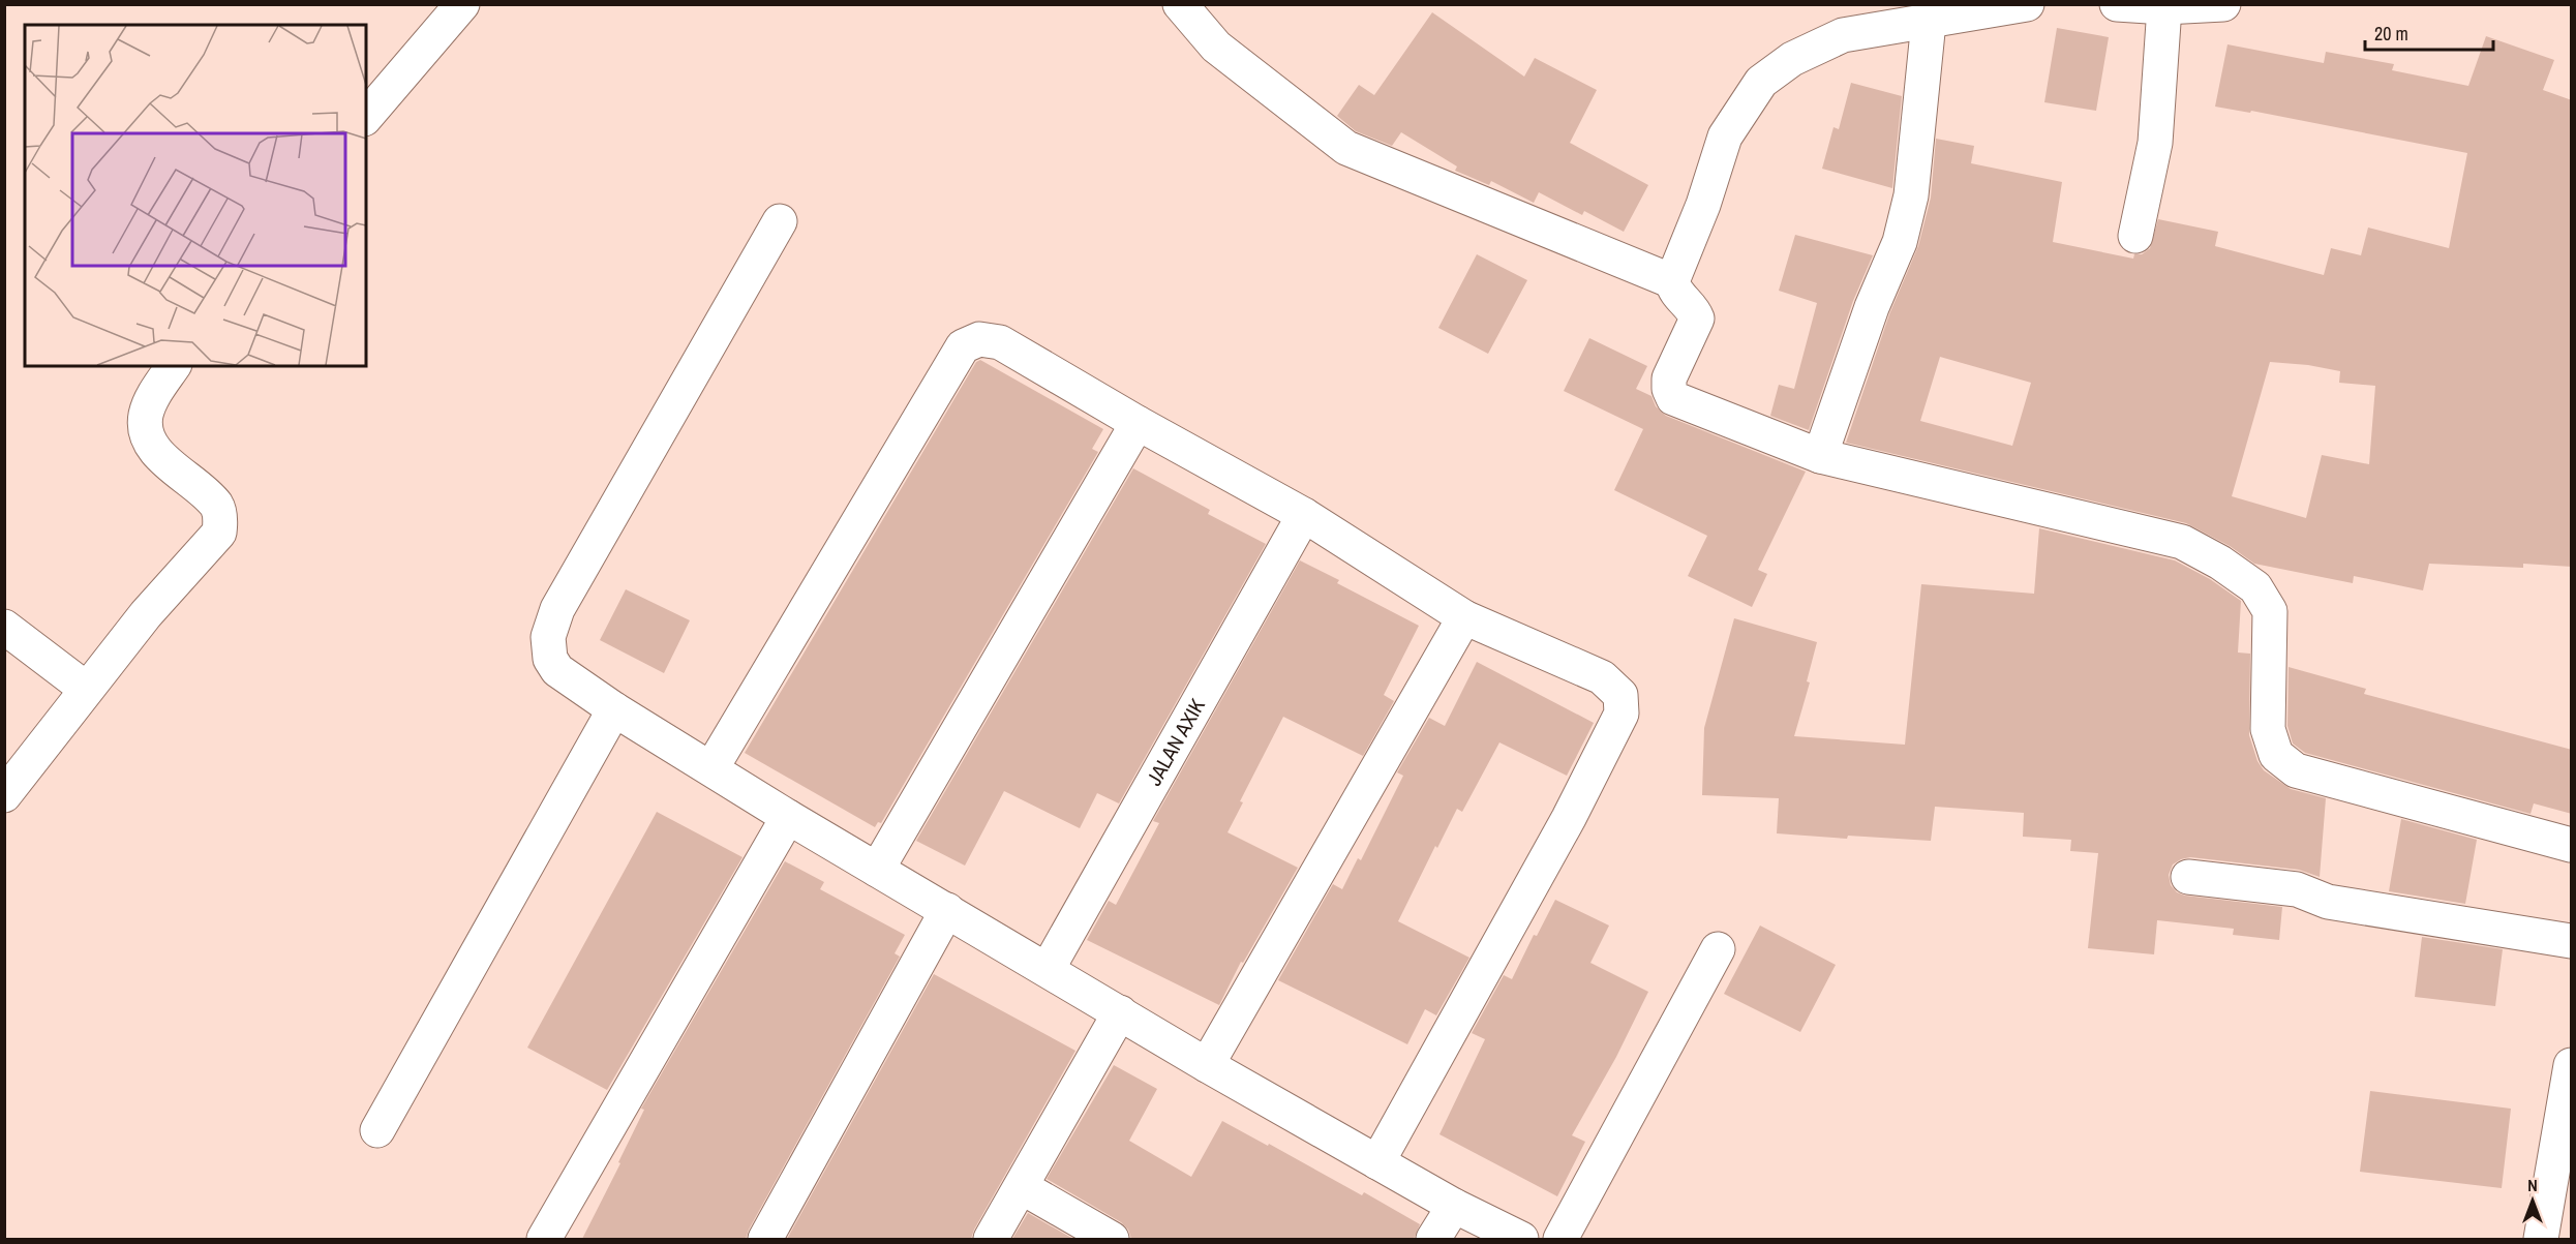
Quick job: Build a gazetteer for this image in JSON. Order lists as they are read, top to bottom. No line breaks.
{"streets":{"street":["JALAN AXIK"]},"scale_bar":"20 m","north":"top"}
